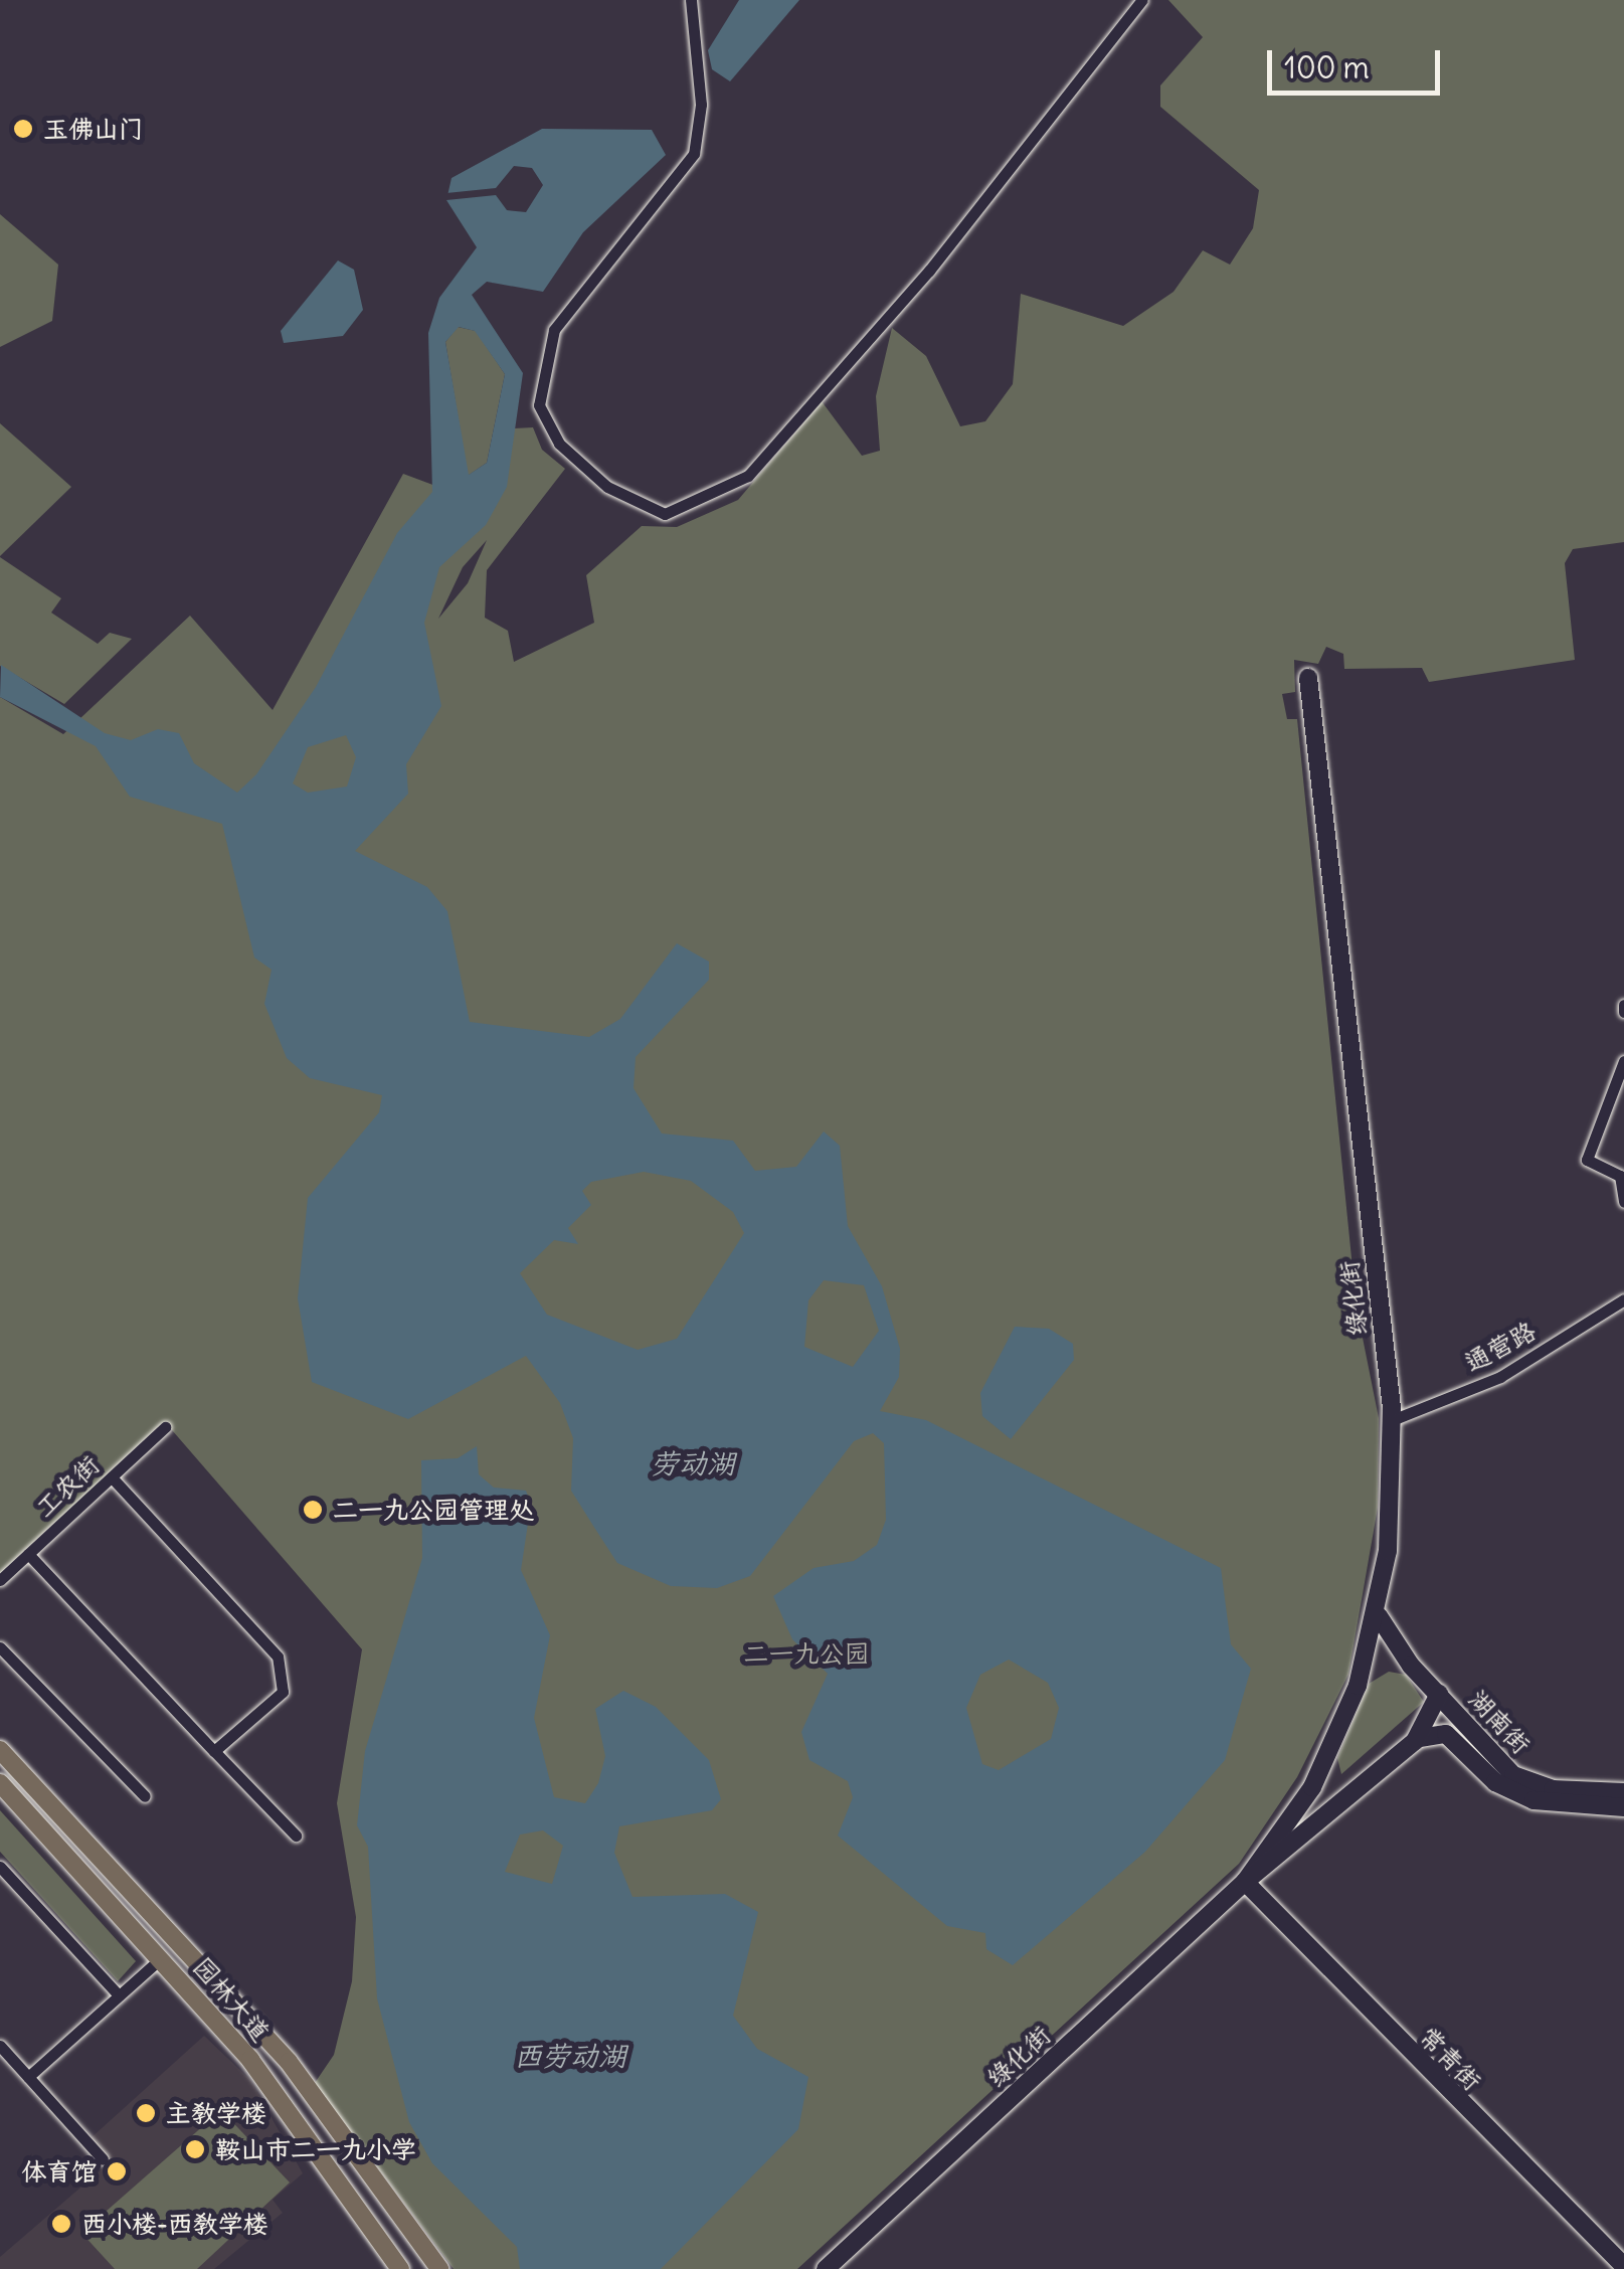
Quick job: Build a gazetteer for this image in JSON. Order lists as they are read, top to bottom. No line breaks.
{"streets":{"main road":["绿化街","湖南街","园林大道","常青街"],"street":["通营路","工农街"]},"crossings":[["绿化街","通营路"],["绿化街","湖南街"],["绿化街","常青街"]],"water":["劳动湖","西劳动湖"],"parks":["二一九公园"],"places":["玉佛山门","二一九公园管理处","主教学楼","鞍山市二一九小学","体育馆","西小楼-西教学楼"],"scale_bar":"100 m"}
